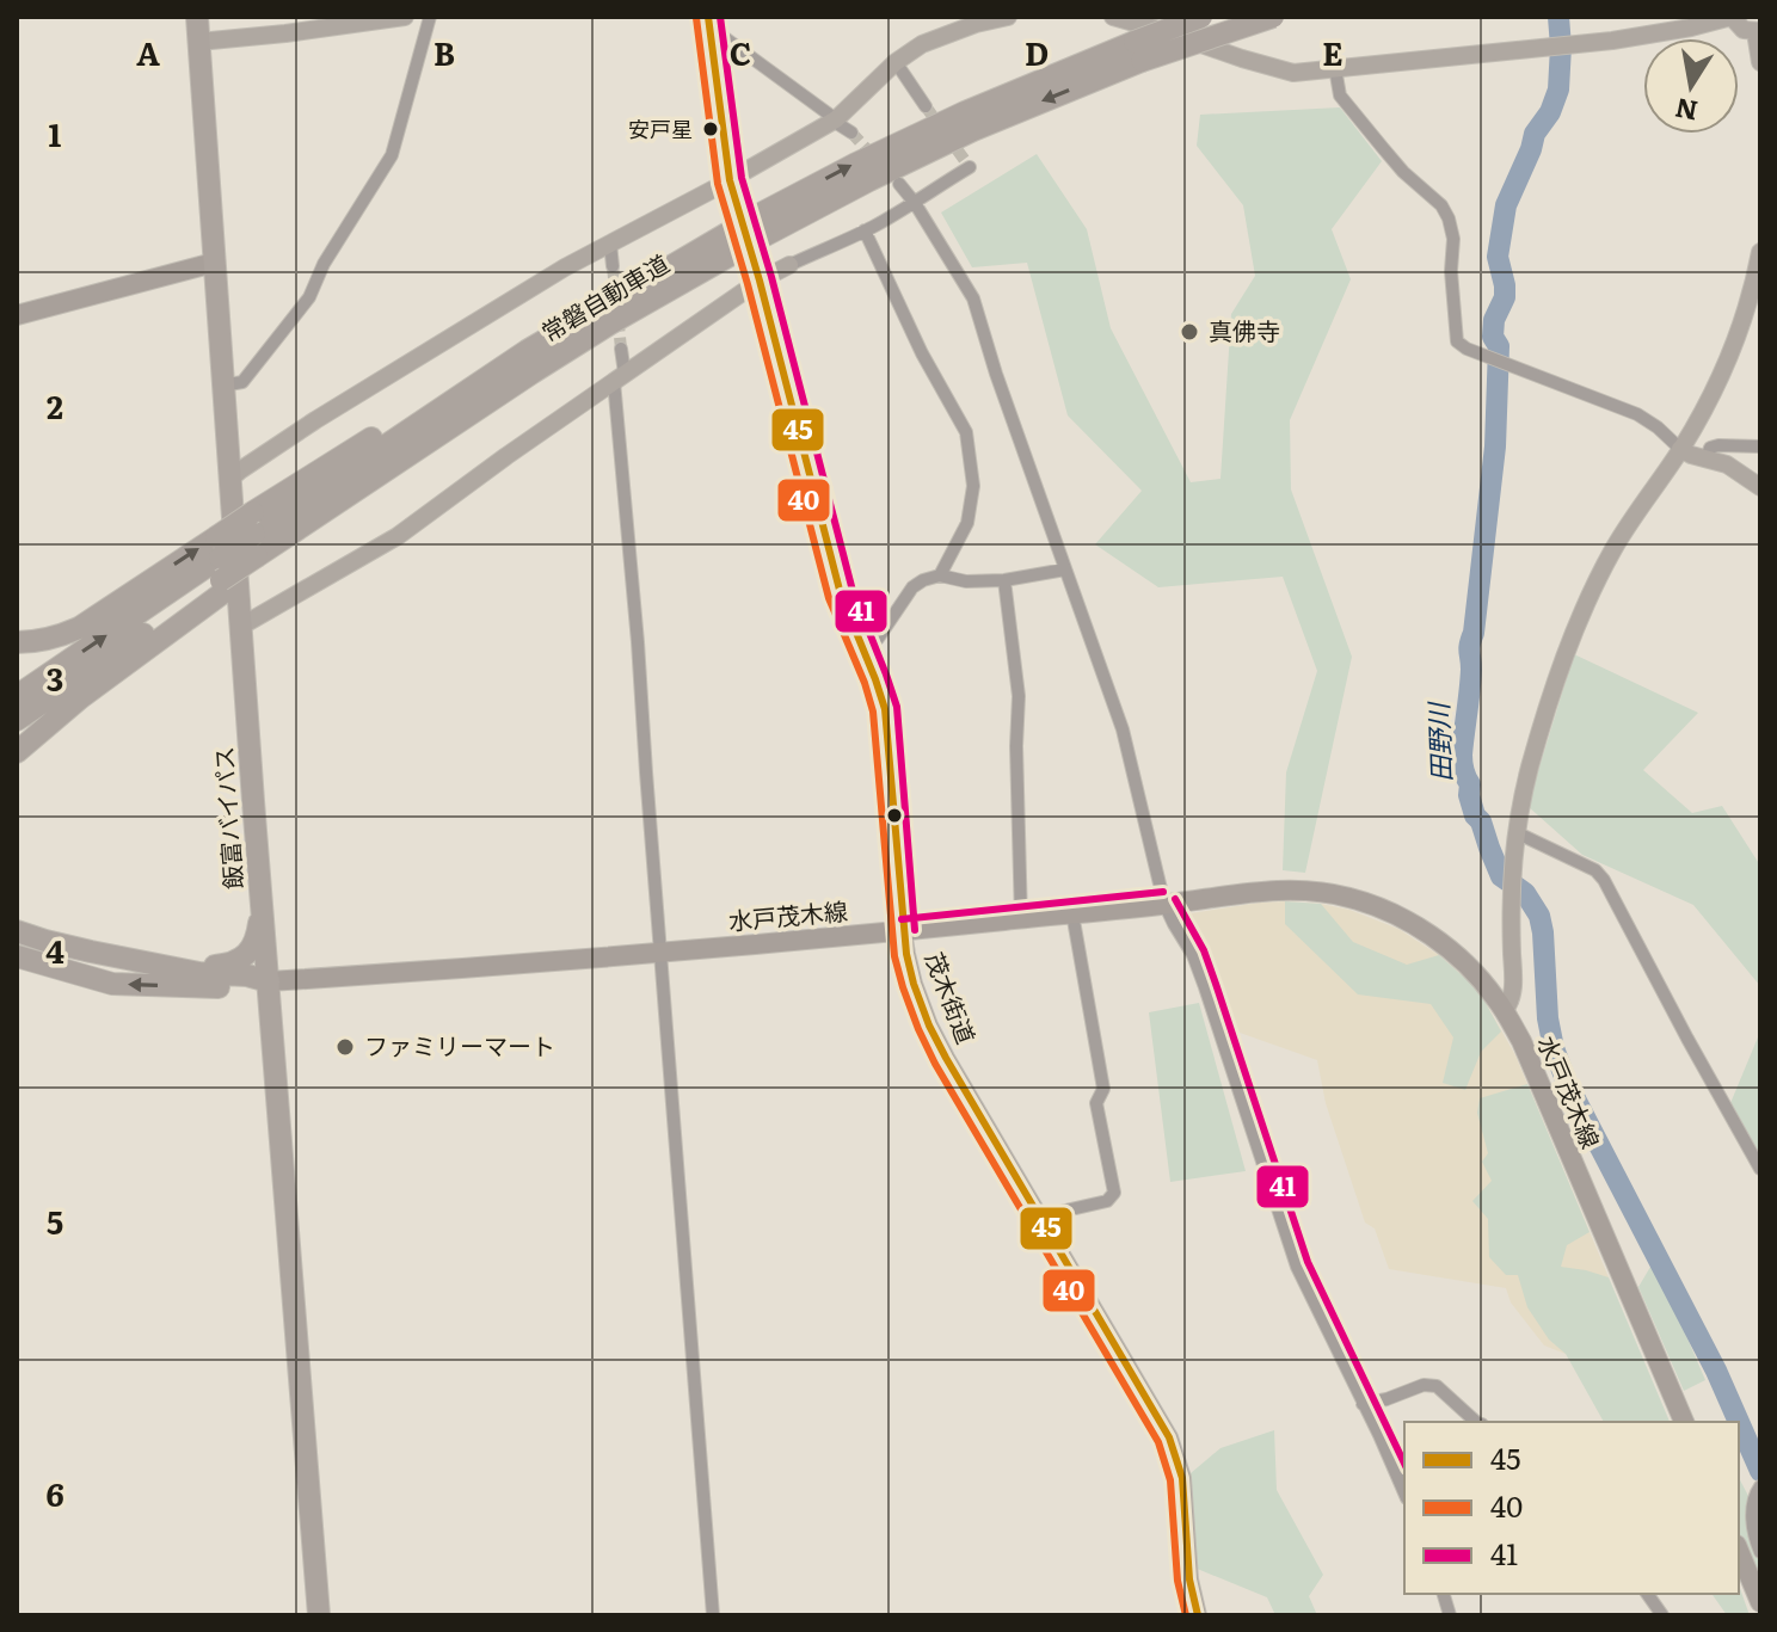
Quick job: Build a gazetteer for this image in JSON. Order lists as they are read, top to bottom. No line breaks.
{"streets":{"highway":["常磐自動車道","飯富バイパス"],"main road":["水戸茂木線"],"street":["茂木街道"]},"crossings":[["飯富バイパス","水戸茂木線"],["水戸茂木線","茂木街道"]],"water":["田野川"],"places":["安戸星","真佛寺","ファミリーマート"],"lines":["transit line 45","transit line 41","transit line 40"],"legend":["45","40","41"],"north":"bottom","grid":{"columns":["A","B","C","D","E"],"rows":["1","2","3","4","5","6"]}}
